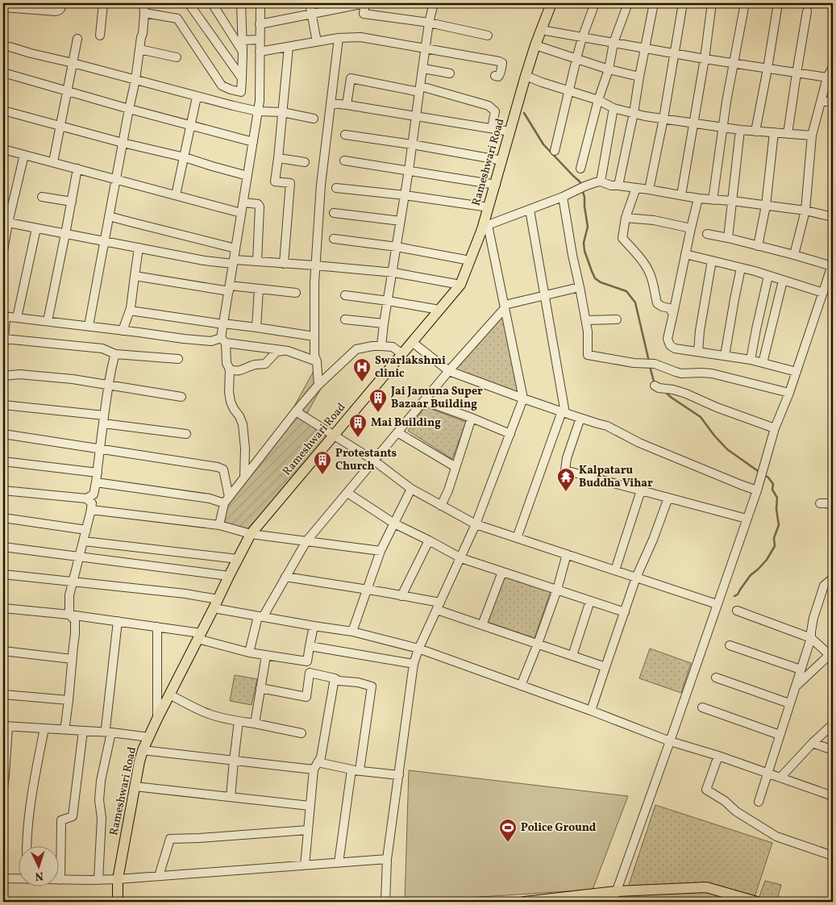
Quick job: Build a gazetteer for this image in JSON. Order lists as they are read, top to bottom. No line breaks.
{"streets":{"main road":["Rameshwari Road"]},"places":{"hospital":["Swarlakshmi clinic"],"building":["Jai Jamuna Super Bazaar Building","Mai Building","Protestants Church"],"temple":["Kalpataru Buddha Vihar"],"sports":["Police Ground"]},"north":"bottom"}
